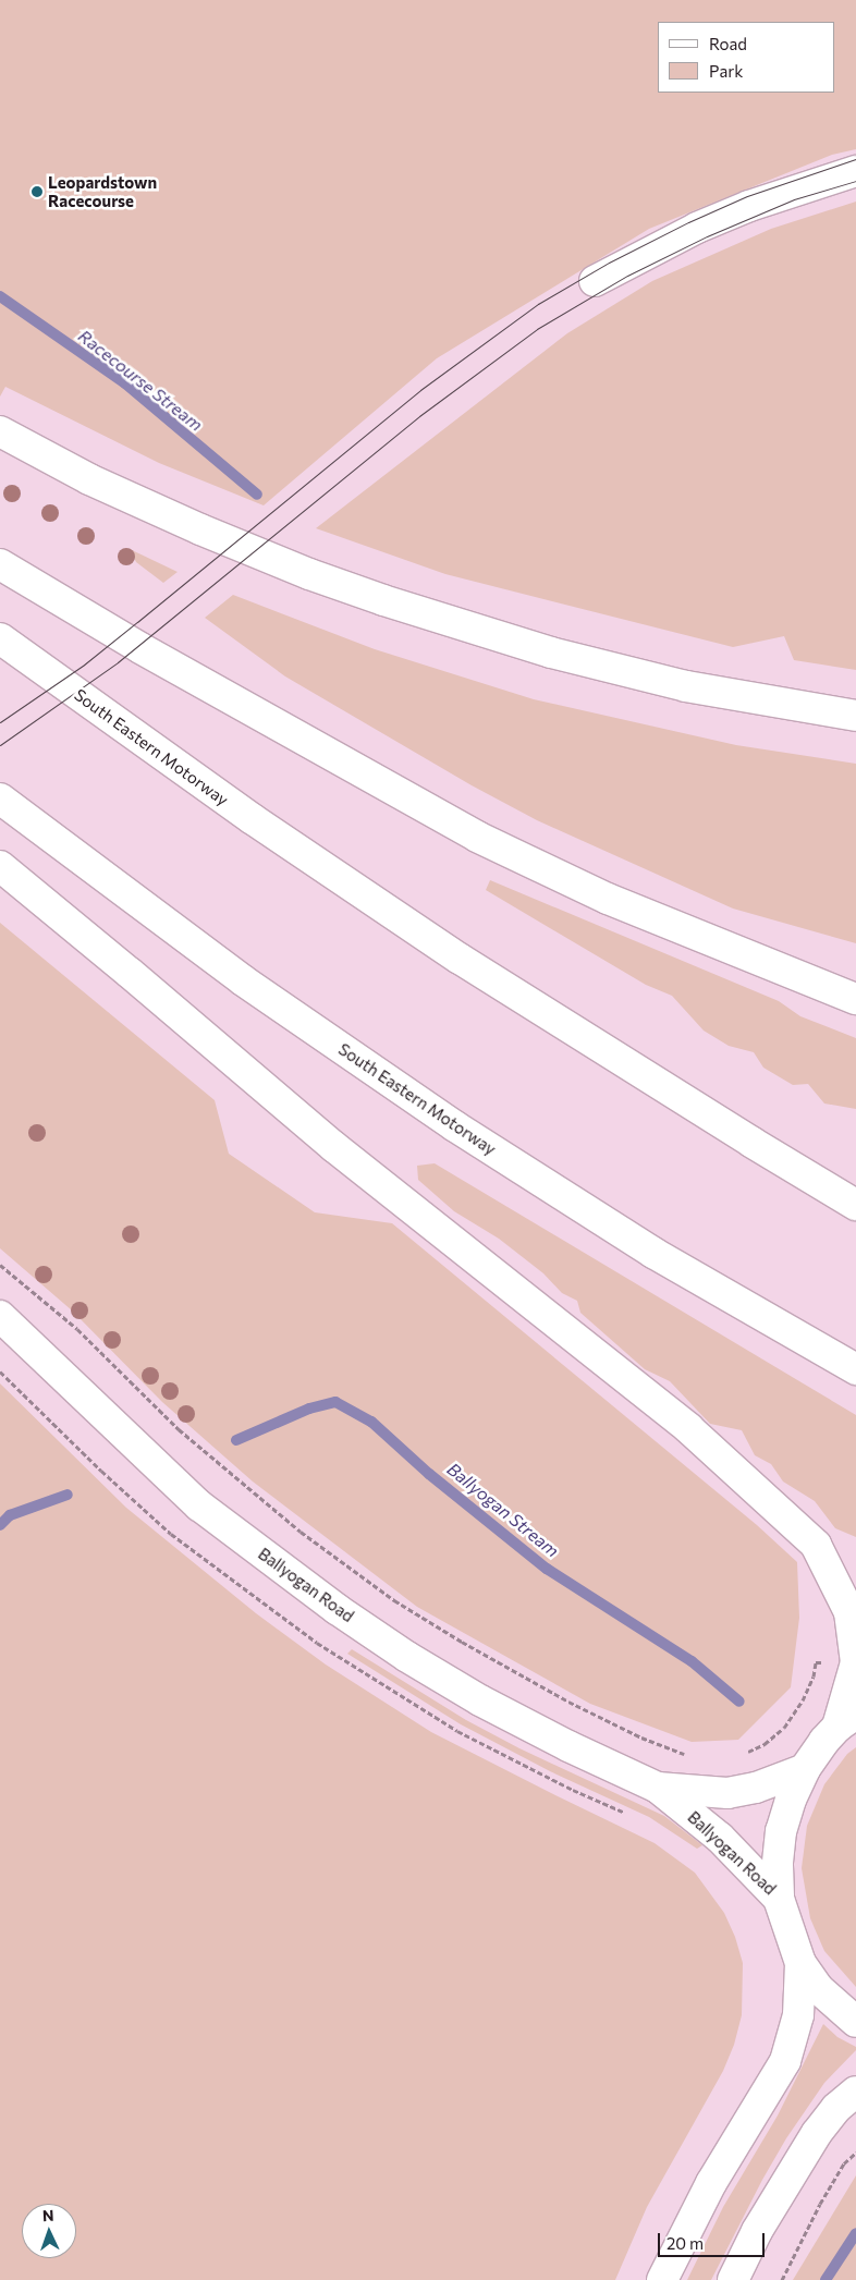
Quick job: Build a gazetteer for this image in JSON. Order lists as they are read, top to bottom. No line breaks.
{"streets":{"main road":["South Eastern Motorway","Ballyogan Road"]},"water":["Racecourse Stream","Ballyogan Stream"],"places":["Leopardstown Racecourse"],"legend":["Road","Park"],"scale_bar":"20 m","north":"top"}
